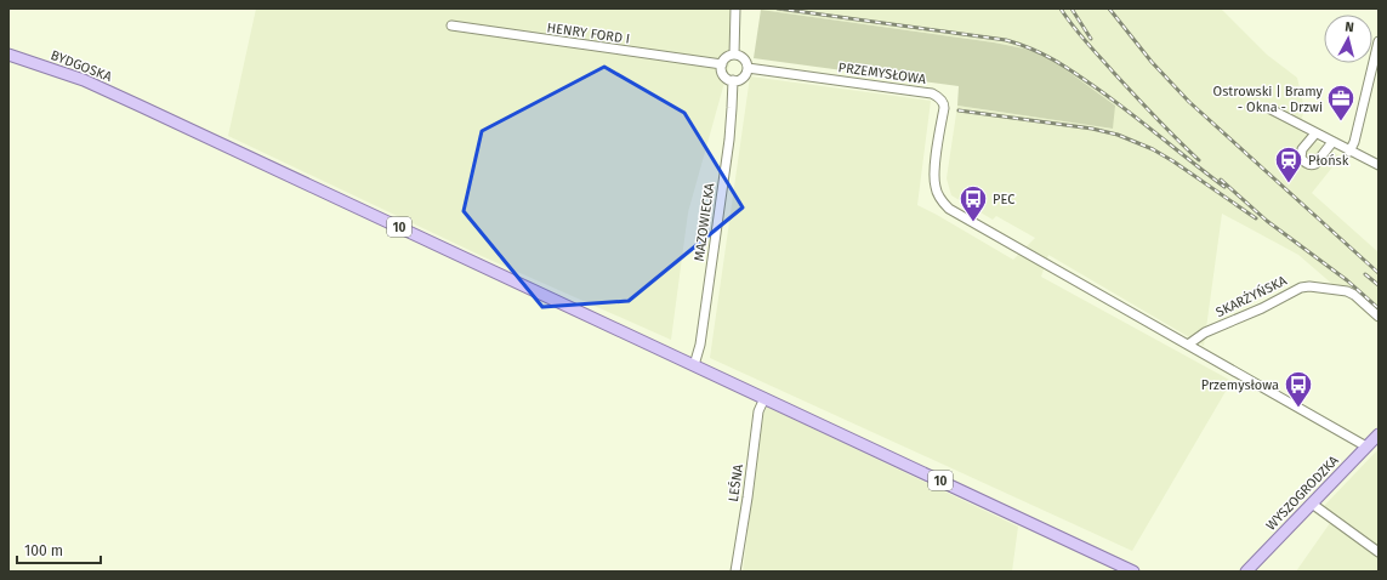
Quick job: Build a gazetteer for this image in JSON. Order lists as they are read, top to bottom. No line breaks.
{"streets":{"main road":["BYDGOSKA","10","WYSZOGRODZKA"],"street":["HENRY FORD I","PRZEMYSŁOWA","MAZOWIECKA","SKARŻYŃSKA","LEŚNA"]},"crossings":[["HENRY FORD I","PRZEMYSŁOWA"],["HENRY FORD I","MAZOWIECKA"],["BYDGOSKA","MAZOWIECKA"],["BYDGOSKA","10"],["PRZEMYSŁOWA","MAZOWIECKA"],["PRZEMYSŁOWA","SKARŻYŃSKA"],["PRZEMYSŁOWA","WYSZOGRODZKA"],["MAZOWIECKA","10"],["10","LEŚNA"]],"places":{"office":["Ostrowski | Bramy - Okna - Drzwi"],"station":["Płońsk"],"bus stop":["PEC","Przemysłowa"]},"scale_bar":"100 m","north":"top"}
